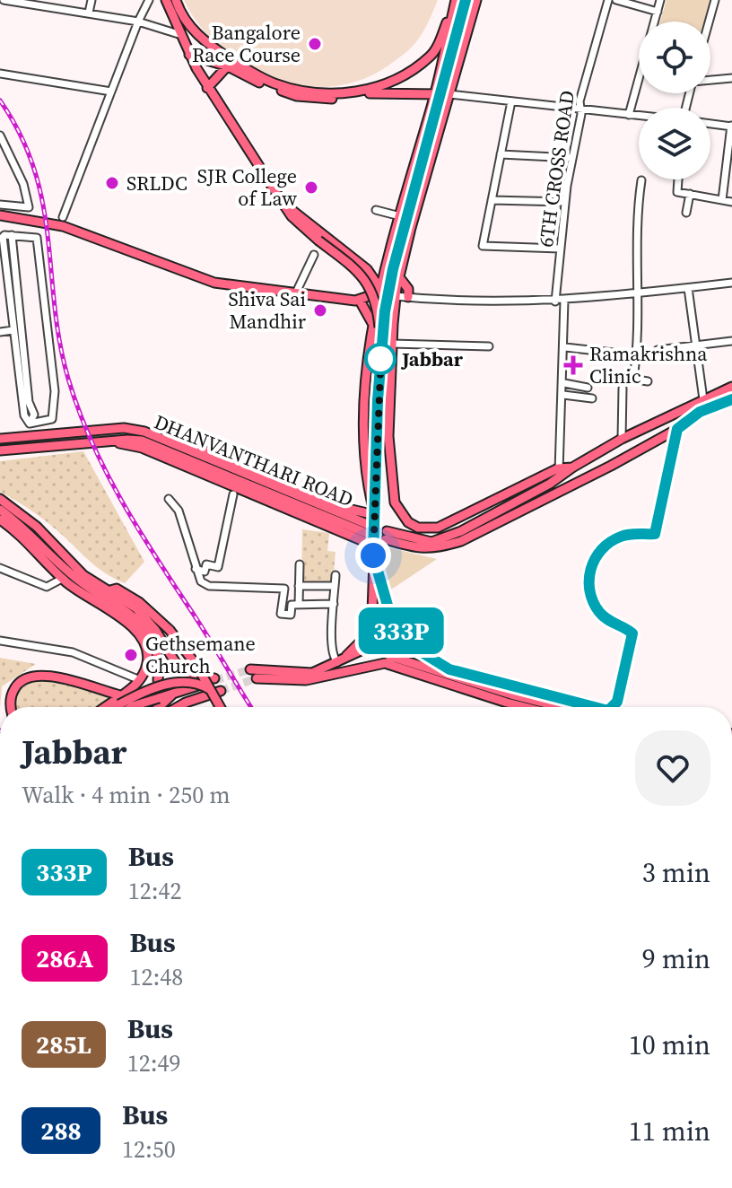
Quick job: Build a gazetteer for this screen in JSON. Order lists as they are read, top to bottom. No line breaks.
{"streets":{"main road":["DHANVANTHARI ROAD"],"street":["6TH CROSS ROAD"]},"places":{"other":["Bangalore Race Course","SRLDC","SJR College of Law","Shiva Sai Mandhir","Jabbar","Gethsemane Church"],"health":["Ramakrishna Clinic"]},"lines":["bus line 333P"],"page":{"on_map":"333P","heading":["Jabbar","Walk · 4 min · 250 m"],"list":[{"mark":"333P","name":"Bus","note":"12:42","value":"3 min"},{"mark":"286A","name":"Bus","note":"12:48","value":"9 min"},{"mark":"285L","name":"Bus","note":"12:49","value":"10 min"},{"mark":"288","name":"Bus","note":"12:50","value":"11 min"}]}}
